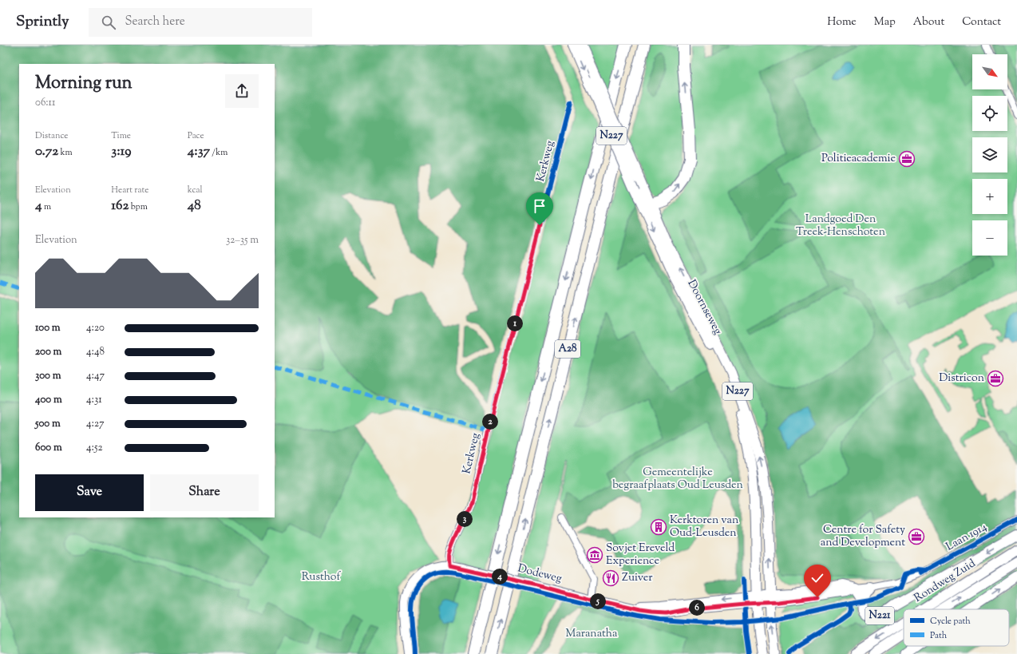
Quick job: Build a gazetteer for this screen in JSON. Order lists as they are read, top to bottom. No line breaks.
{"streets":{"highway":["A28"],"main road":["N227","Doornseweg","Laan 1914","Dodeweg","Rondweg Zuid","N221"],"street":["Kerkweg"]},"crossings":[["N227","Doornseweg"],["N227","Laan 1914"],["N227","Dodeweg"],["Kerkweg","Dodeweg"],["Doornseweg","Laan 1914"],["Doornseweg","Dodeweg"],["Laan 1914","Dodeweg"],["Laan 1914","N221"]],"parks":["Landgoed Den Treek-Henschoten","Gemeentelijke begraafplaats Oud Leusden","Rusthof","Maranatha"],"places":{"office":["Politieacademie","Districon","Centre for Safety and Development"],"building":["Kerktoren van Oud-Leusden"],"museum":["Sovjet Ereveld Experience"],"restaurant":["Zuiver"]},"legend":["Cycle path","Path"],"north":"bottom right","page":{"header":"Sprintly","search":"Search here","nav":["Home","Map","About","Contact"],"map_buttons":["+","−"],"heading":["Morning run","06:11"],"stats":[["Distance","0.72 km"],["Time","3:19"],["Pace","4:37 /km"],["Elevation","4 m"],["Heart rate","162 bpm"],["kcal","48"]],"chart":["Elevation","32–35 m"],"pins":["1","2","3","4","5","6"],"list":[{"name":"100 m","note":"4:20"},{"name":"200 m","note":"4:48"},{"name":"300 m","note":"4:47"},{"name":"400 m","note":"4:31"},{"name":"500 m","note":"4:27"},{"name":"600 m","note":"4:52"}],"buttons":["Save","Share"]}}
